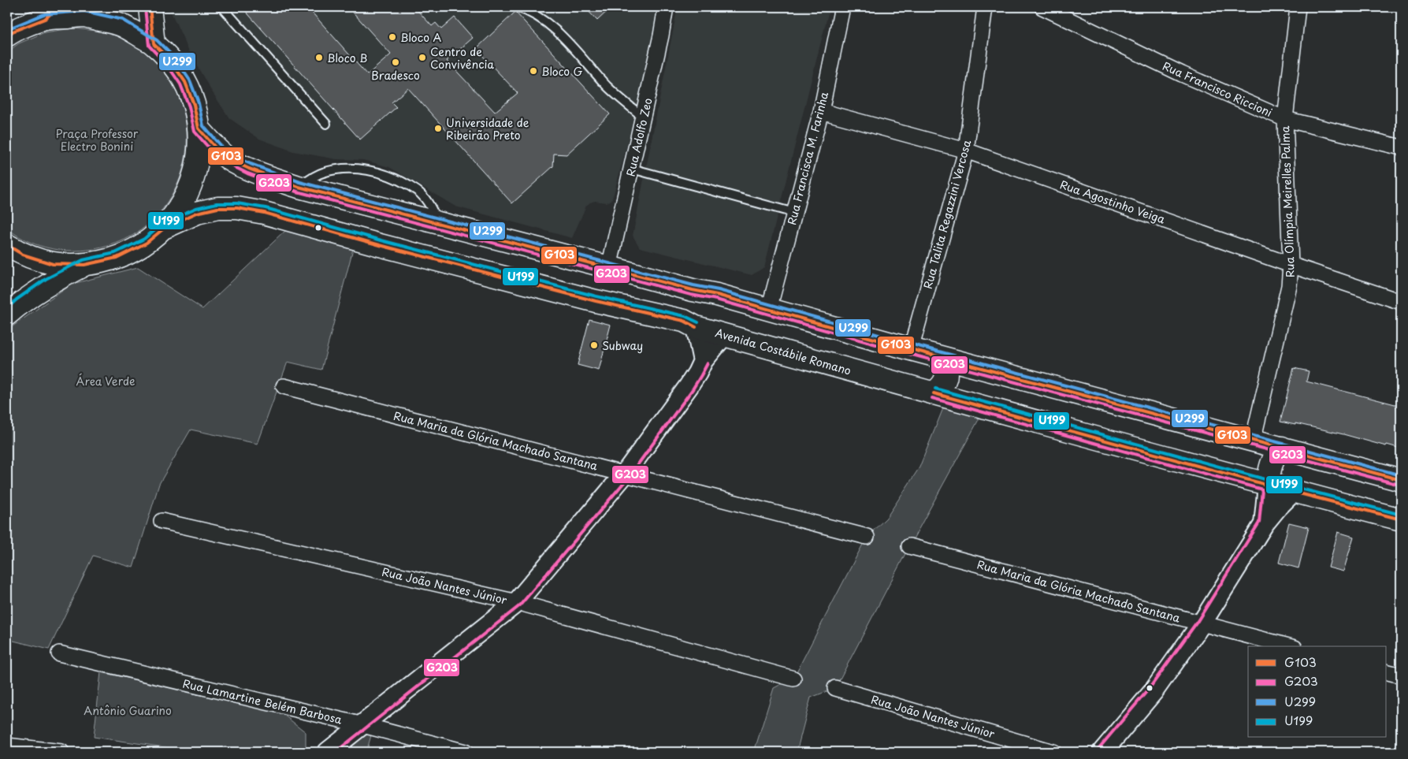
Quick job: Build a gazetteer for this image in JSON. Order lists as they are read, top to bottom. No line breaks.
{"streets":{"main road":["Avenida Costábile Romano"],"street":["Rua Francisco Riccioni","Rua Adolfo Zeo","Rua Francisca M. Farinha","Rua Agostinho Veiga","Rua Olímpia Meirelles Palma","Rua Talita Regazzini Vercosa","Rua Maria da Glória Machado Santana","Rua João Nantes Júnior","Rua Lamartine Belém Barbosa"]},"crossings":[["Rua Francisco Riccioni","Rua Olímpia Meirelles Palma"],["Rua Francisca M. Farinha","Rua Agostinho Veiga"],["Rua Agostinho Veiga","Rua Olímpia Meirelles Palma"],["Rua Agostinho Veiga","Rua Talita Regazzini Vercosa"]],"parks":["Praça Professor Electro Bonini","Área Verde","Antônio Guarino"],"places":["Bloco A","Bloco B","Centro de Convivência","Bradesco","Bloco G","Universidade de Ribeirão Preto","Subway"],"lines":["transit line G103","transit line G203","transit line U299","transit line U199"],"legend":["G103","G203","U299","U199"]}
